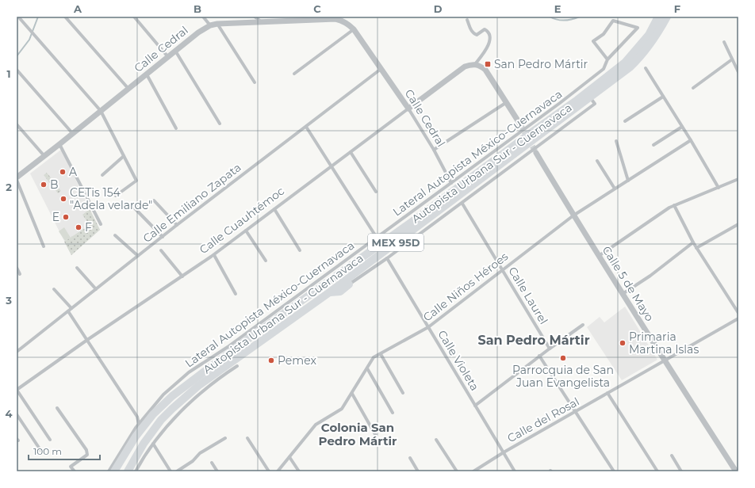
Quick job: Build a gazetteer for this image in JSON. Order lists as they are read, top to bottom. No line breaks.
{"streets":{"highway":["Autopista Urbana Sur - Cuernavaca","MEX 95D"],"street":["Calle Cedral","Lateral Autopista México-Cuernavaca","Calle Emiliano Zapata","Calle Cuauhtémoc","Calle 5 de Mayo","Calle Niños Héroes","Calle Laurel","Calle Violeta","Calle del Rosal"]},"crossings":[["Calle Cedral","Lateral Autopista México-Cuernavaca"],["Calle Cedral","Calle Emiliano Zapata"],["Calle Cedral","Calle Cuauhtémoc"],["Lateral Autopista México-Cuernavaca","MEX 95D"],["Autopista Urbana Sur - Cuernavaca","MEX 95D"],["Calle 5 de Mayo","Calle Niños Héroes"],["Calle 5 de Mayo","Calle del Rosal"],["Calle Niños Héroes","Calle Laurel"],["Calle Niños Héroes","Calle Violeta"],["Calle Violeta","Calle del Rosal"]],"districts":["San Pedro Mártir","Colonia San Pedro Mártir"],"places":{"transit":["San Pedro Mártir"],"other":["A","B","CETis 154 \"Adela velarde\"","E","F","Primaria Martina Islas","Parrocquia de San Juan Evangelista","Pemex"]},"scale_bar":"100 m","grid":{"columns":["A","B","C","D","E","F"],"rows":["1","2","3","4"]}}
